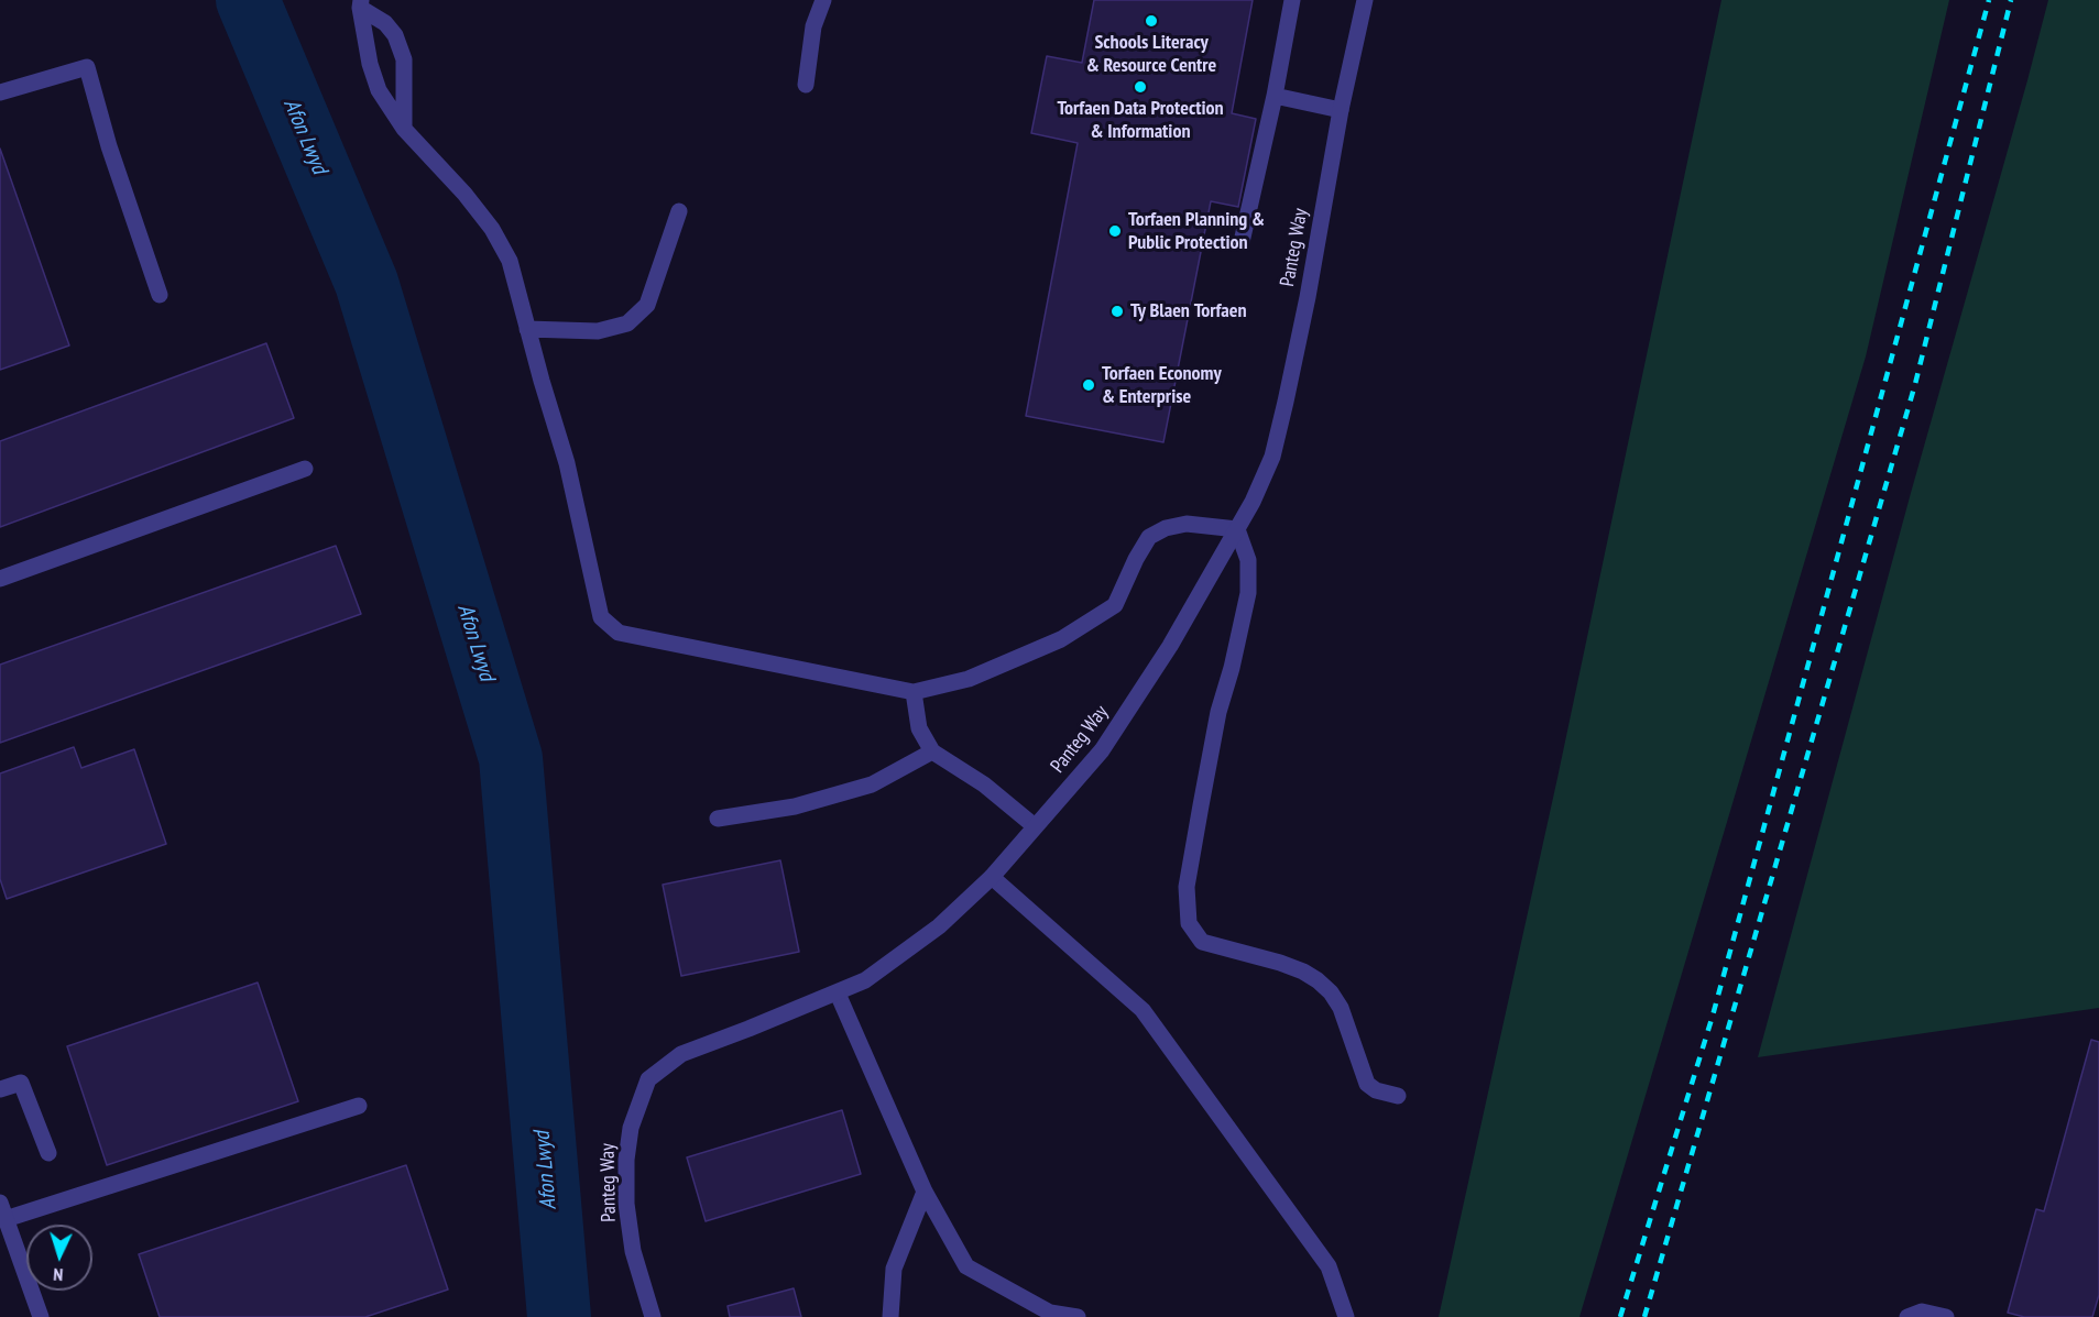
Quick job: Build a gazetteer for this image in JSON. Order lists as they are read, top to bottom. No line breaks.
{"streets":{"street":["Panteg Way"]},"water":["Afon Lwyd"],"places":["Schools Literacy & Resource Centre","Torfaen Data Protection & Information","Torfaen Planning & Public Protection","Ty Blaen Torfaen","Torfaen Economy & Enterprise"],"north":"bottom"}
